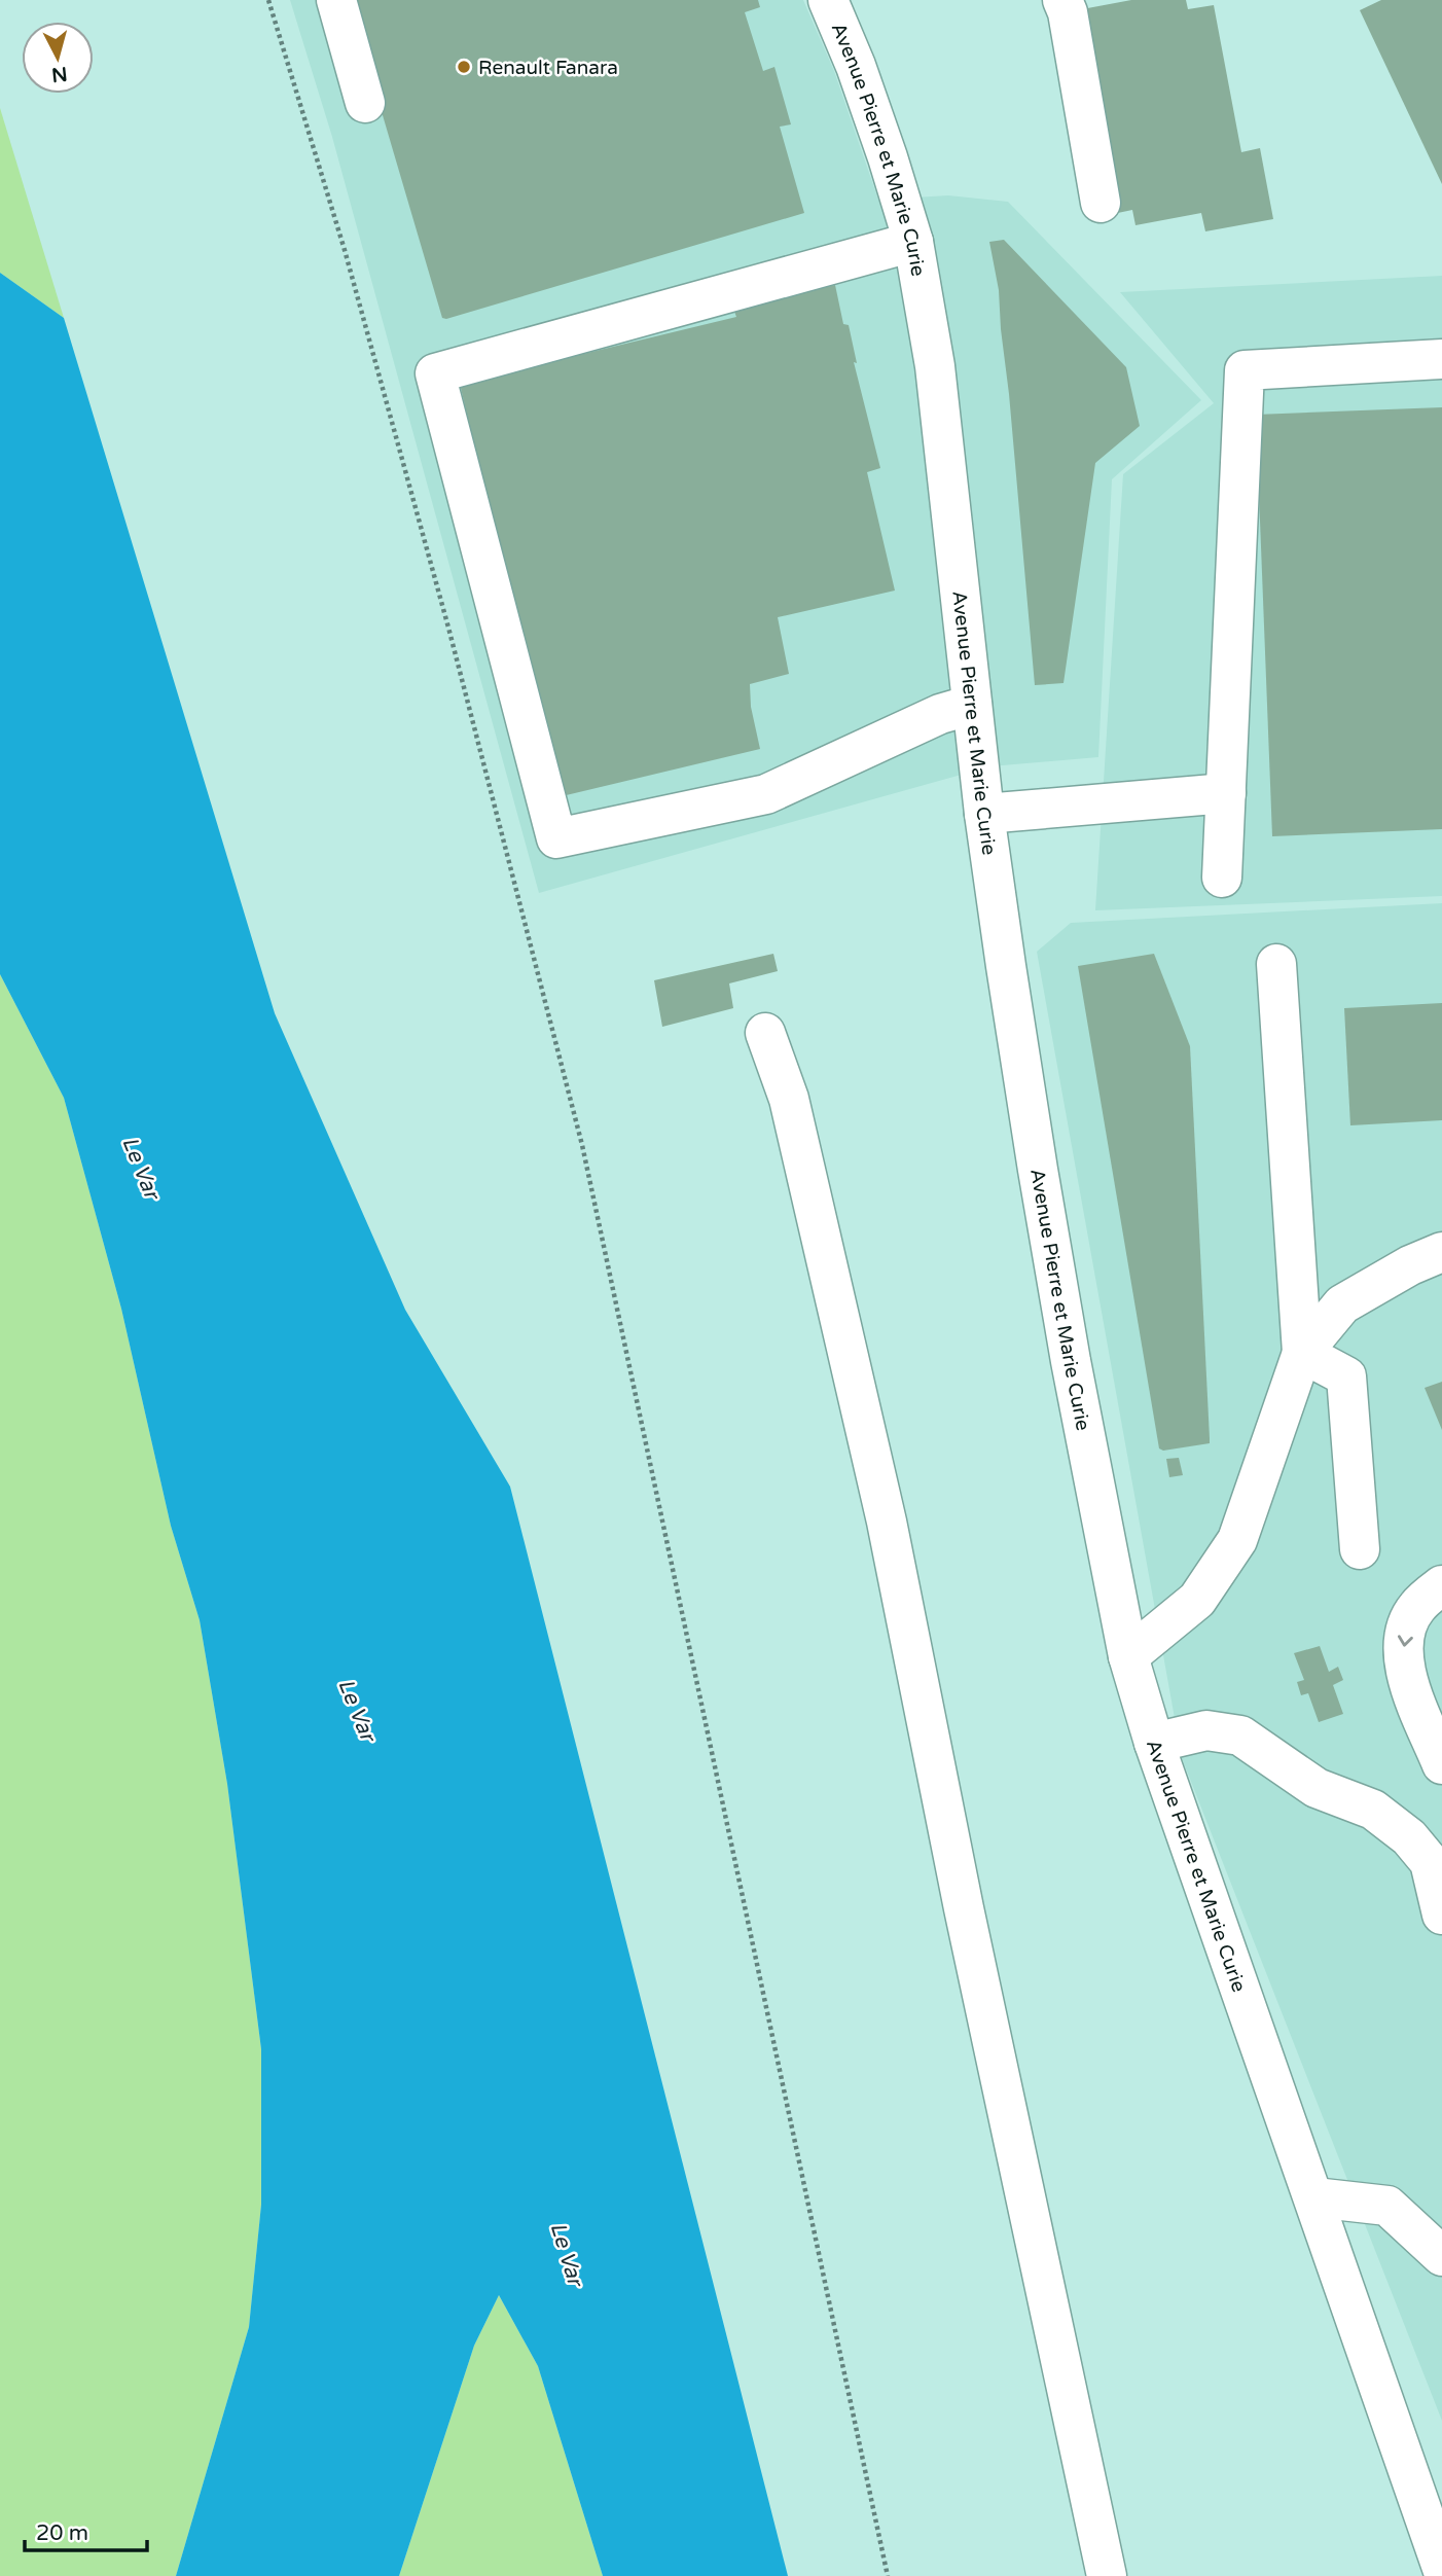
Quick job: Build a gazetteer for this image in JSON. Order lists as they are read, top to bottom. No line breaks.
{"streets":{"main road":["Avenue Pierre et Marie Curie"]},"water":["Le Var"],"places":["Renault Fanara"],"scale_bar":"20 m","north":"bottom"}
